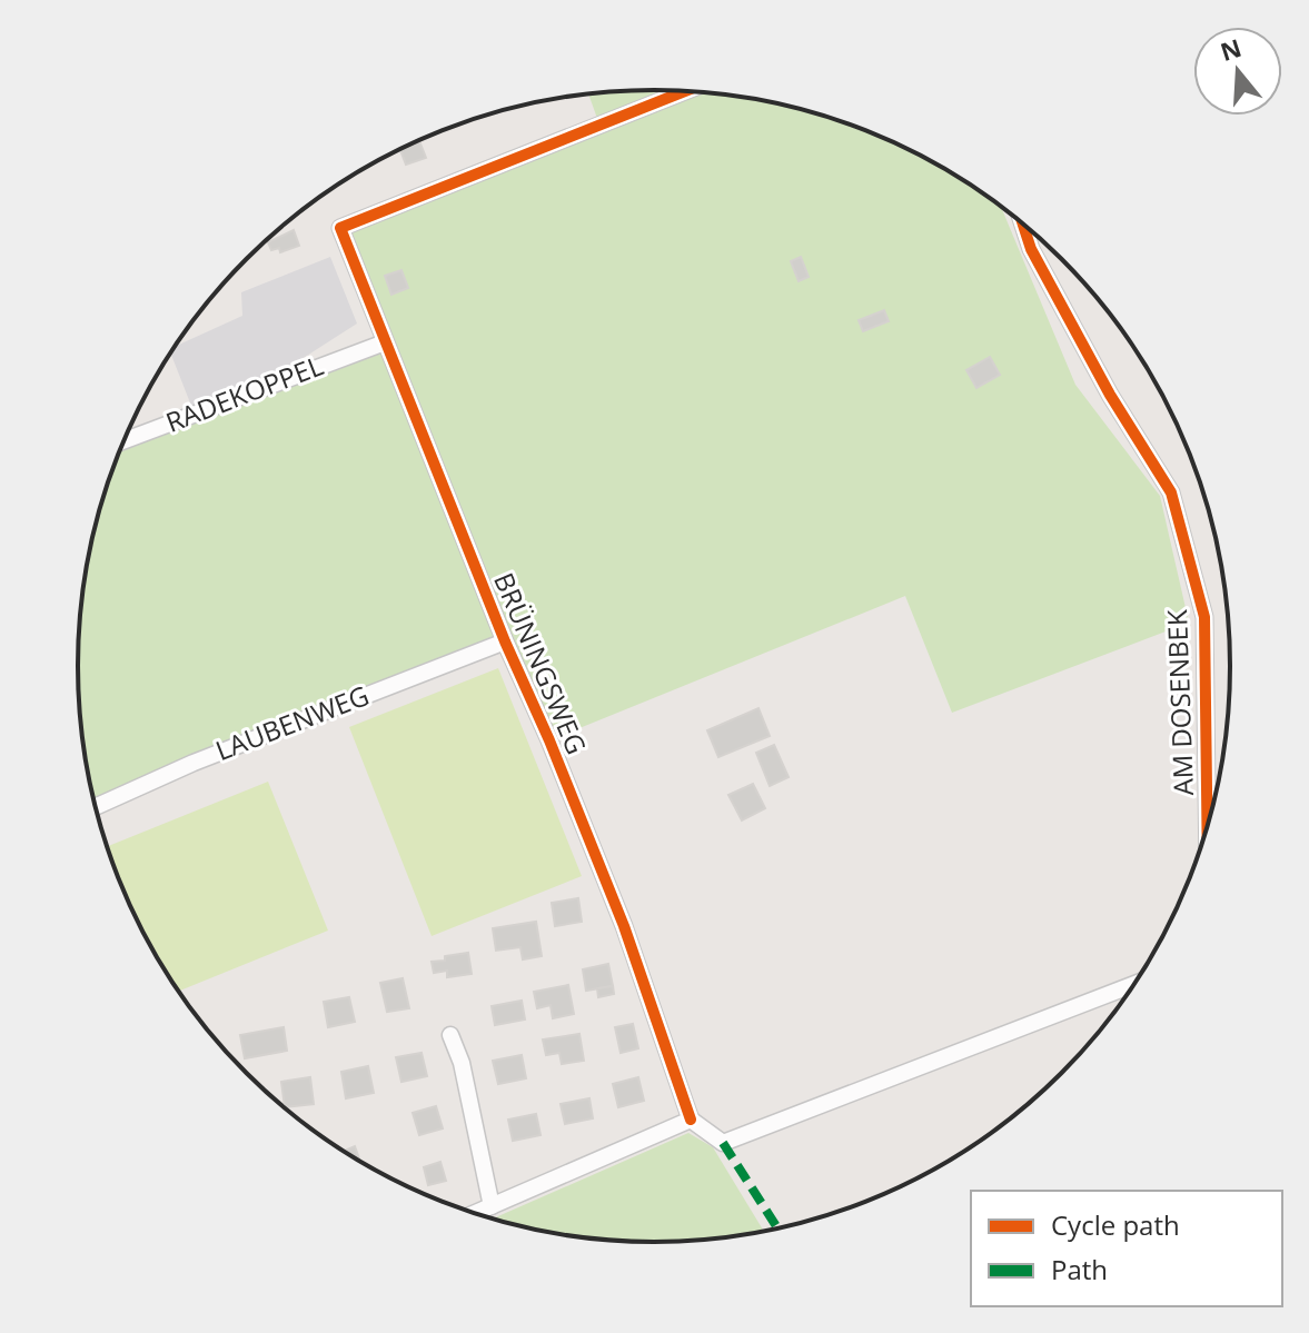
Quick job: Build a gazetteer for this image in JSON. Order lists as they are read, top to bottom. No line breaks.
{"streets":{"street":["RADEKOPPEL","BRÜNINGSWEG","AM DOSENBEK","LAUBENWEG"]},"crossings":[["RADEKOPPEL","BRÜNINGSWEG"],["BRÜNINGSWEG","LAUBENWEG"]],"legend":["Cycle path","Path"],"north":"top"}
